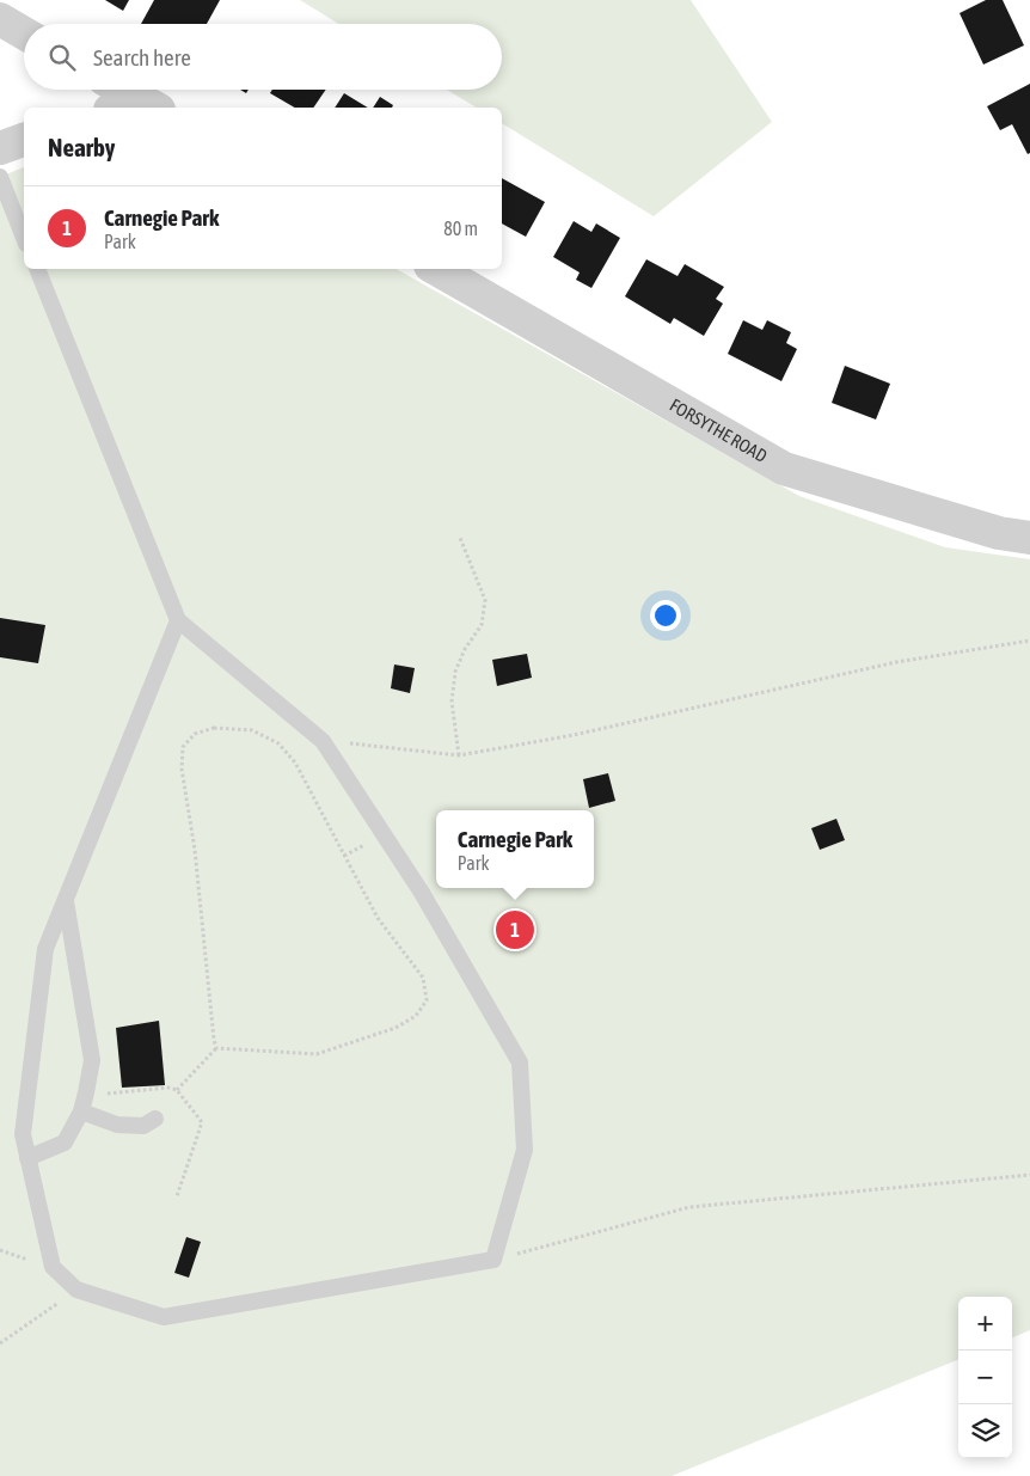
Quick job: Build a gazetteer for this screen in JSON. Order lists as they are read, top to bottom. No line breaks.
{"streets":{"street":["FORSYTHE ROAD"]},"page":{"search":"Search here","heading":"Nearby","list":[{"mark":"1","name":"Carnegie Park","note":"Park","value":"80 m"}],"popup":["Carnegie Park","Park"],"pins":"1","map_buttons":["+","−"]}}
